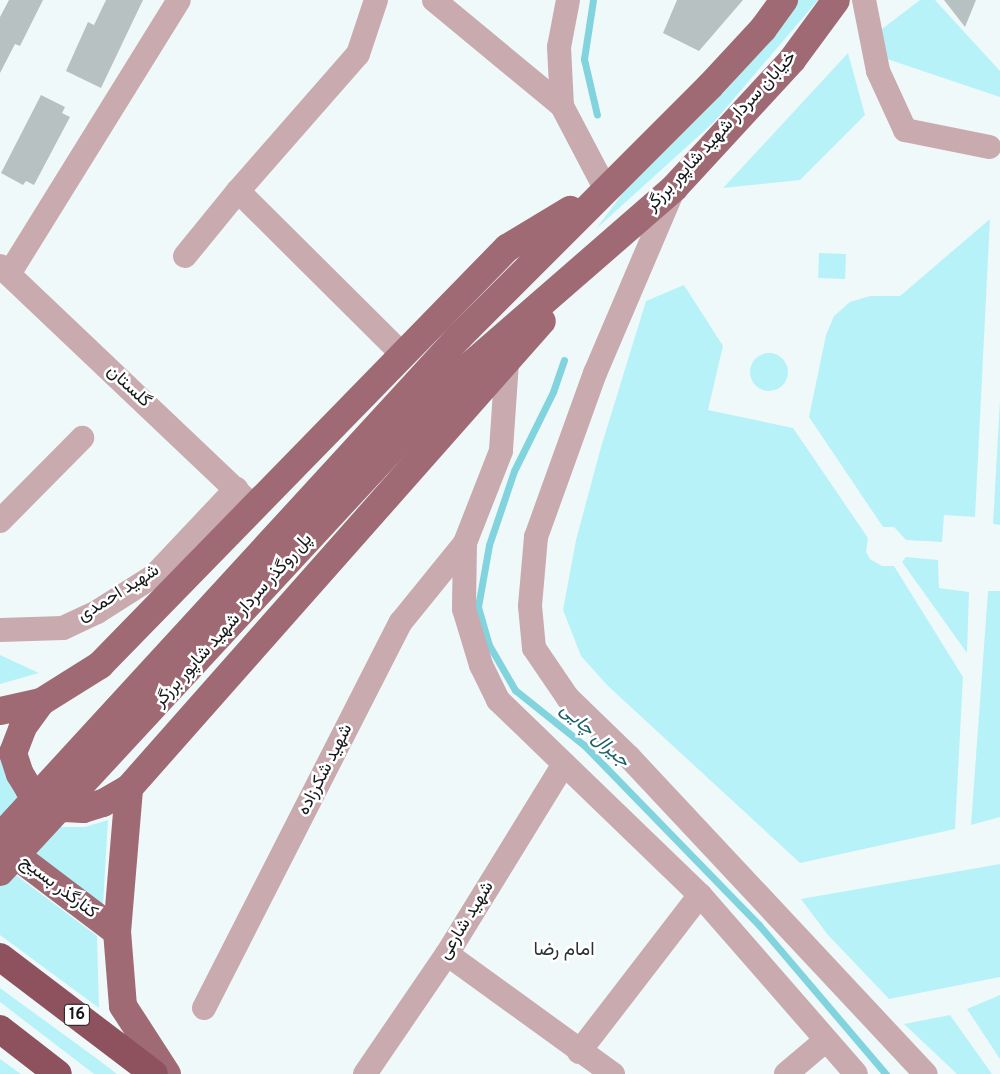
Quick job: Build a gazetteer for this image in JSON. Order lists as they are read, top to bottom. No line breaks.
{"streets":{"highway":["16"],"main road":["خیابان سردار شهید شاپور برزگر","پل روگذر سردار شهید شاپور برزگر","کنارگذر بسیج"],"street":["گلستان","شهید احمدی","شهید شکرزاده","شهید شارعی"]},"crossings":[["خیابان سردار شهید شاپور برزگر","پل روگذر سردار شهید شاپور برزگر"],["گلستان","شهید احمدی"]],"districts":["امام رضا"],"water":["جیرال چایی"]}
